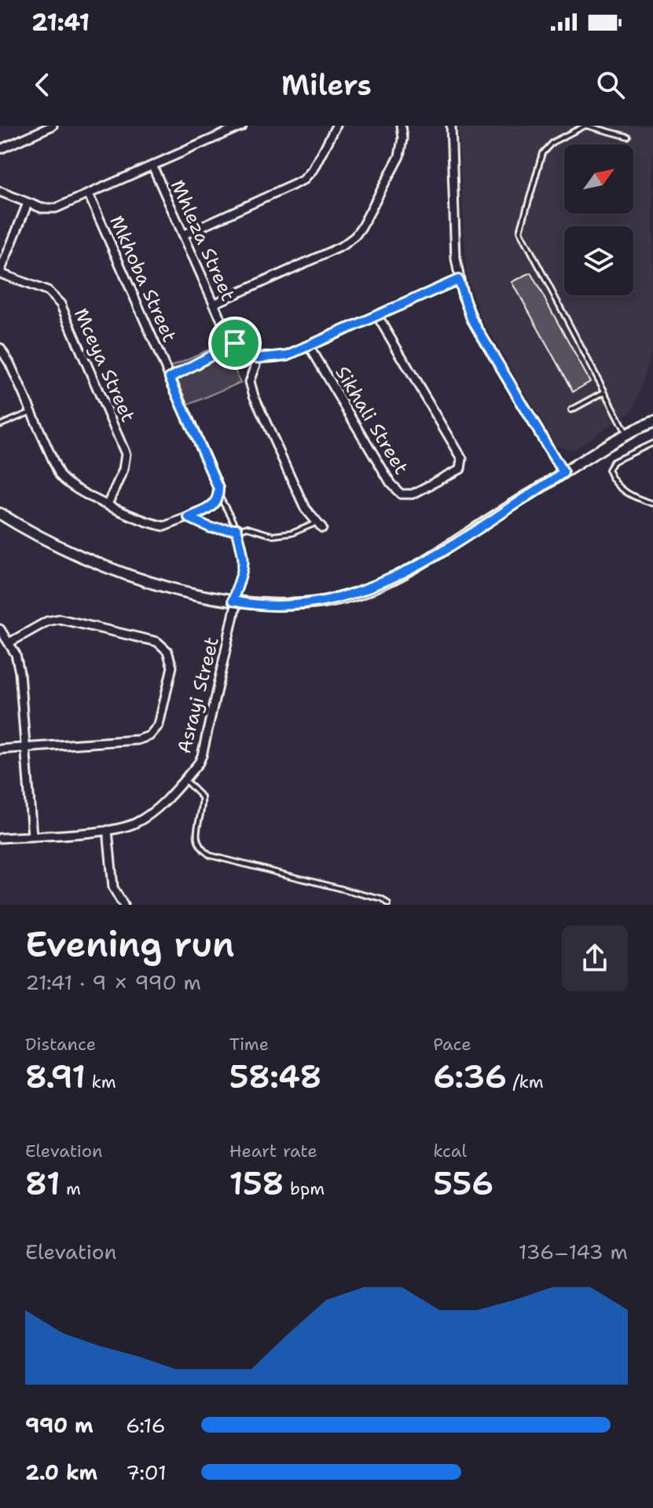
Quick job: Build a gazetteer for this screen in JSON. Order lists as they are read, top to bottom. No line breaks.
{"streets":{"street":["Mhleza Street","Mkhoba Street","Mceya Street","Sikhali Street","Asrayi Street"]},"north":"top right","page":{"status":"21:41","header":"Milers","heading":["Evening run","21:41 · 9 × 990 m"],"stats":[["Distance","8.91 km"],["Time","58:48"],["Pace","6:36 /km"],["Elevation","81 m"],["Heart rate","158 bpm"],["kcal","556"]],"chart":["Elevation","136–143 m"],"list":[{"name":"990 m","note":"6:16"},{"name":"2.0 km","note":"7:01"}]}}
